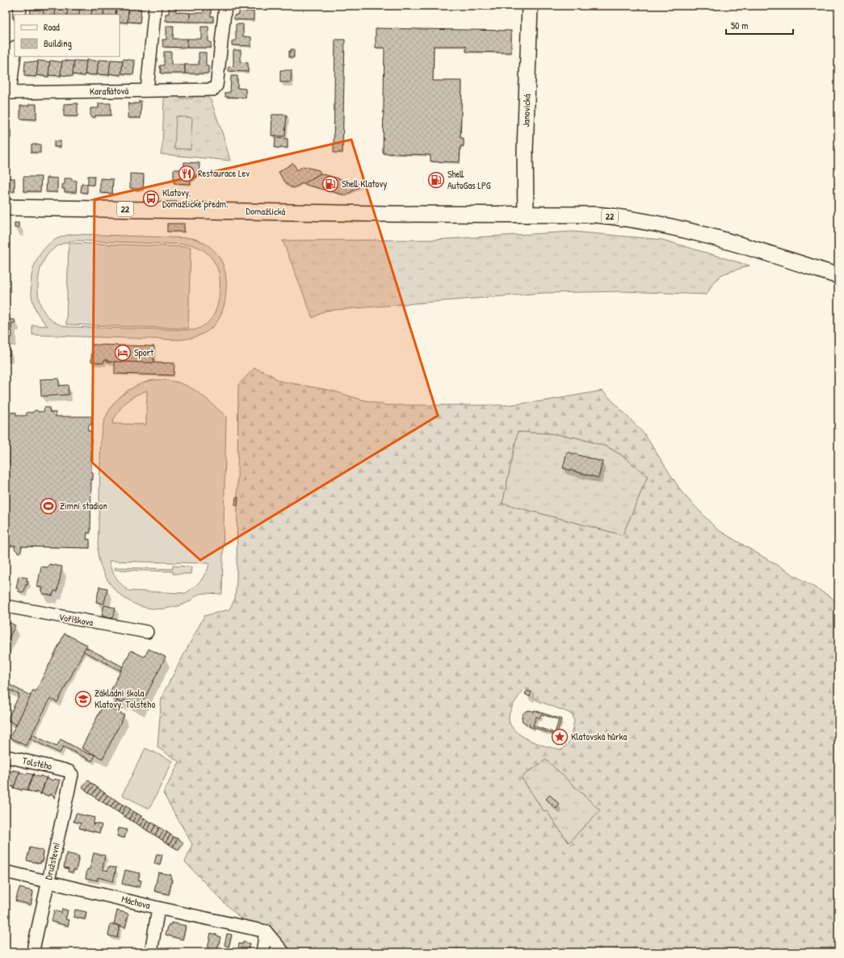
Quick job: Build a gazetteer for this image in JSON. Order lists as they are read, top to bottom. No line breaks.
{"streets":{"main road":["Janovická","22","Domažlická"],"street":["Karafiátová","Voříškova","Tolstého","Družstevní","Máchova"]},"crossings":[["Janovická","22"],["Janovická","Domažlická"],["22","Domažlická"],["Tolstého","Družstevní"],["Družstevní","Máchova"]],"places":{"restaurant":["Restaurace Lev"],"fuel station":["Shell AutoGas LPG","Shell Klatovy"],"bus stop":["Klatovy, Domažlické předm."],"hotel":["Sport"],"sports":["Zimní stadion"],"school or university":["Základní škola Klatovy, Tolstého"],"place":["Klatovská hůrka"]},"legend":["Road","Building"],"scale_bar":"50 m"}
